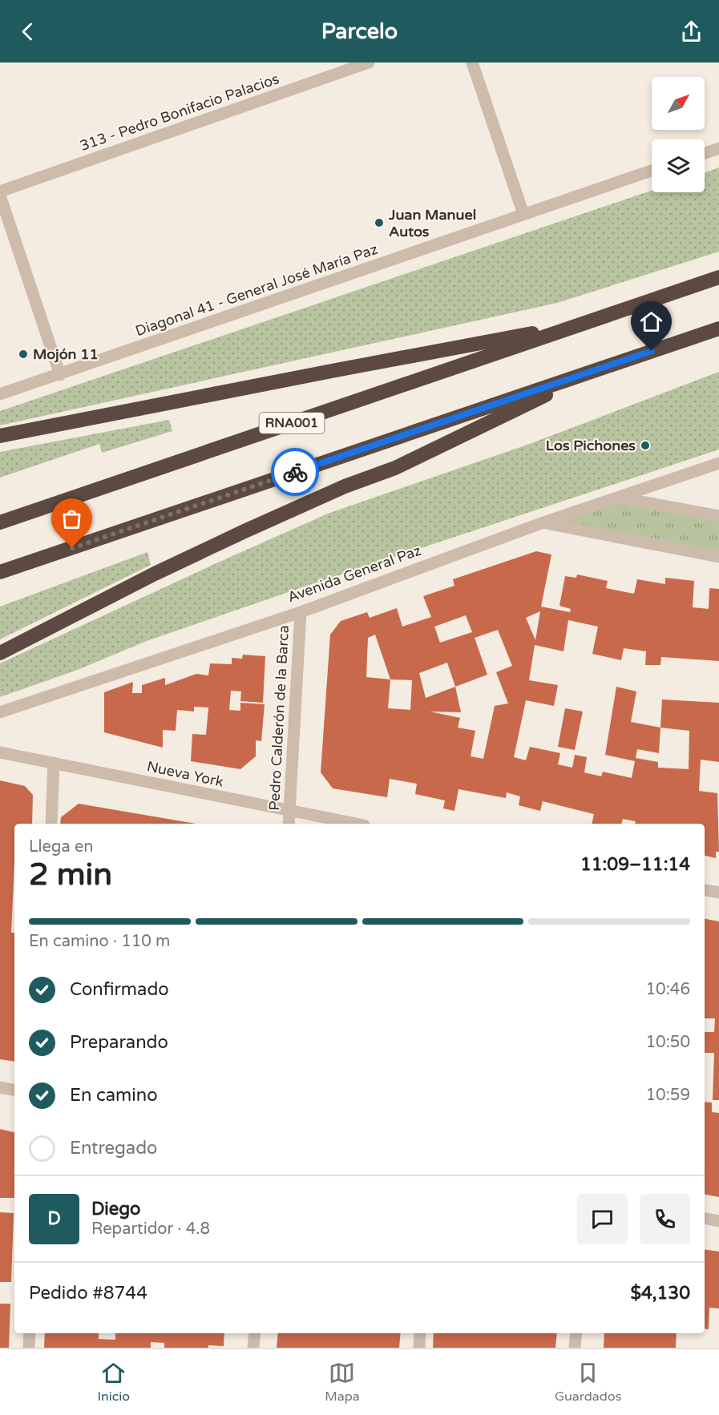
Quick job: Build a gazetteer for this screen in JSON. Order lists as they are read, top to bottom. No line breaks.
{"streets":{"highway":["RNA001"],"street":["313 - Pedro Bonifacio Palacios","Diagonal 41 - General José María Paz","Avenida General Paz","Pedro Calderón de la Barca","Nueva York"]},"crossings":[["Avenida General Paz","Pedro Calderón de la Barca"],["Pedro Calderón de la Barca","Nueva York"]],"places":["Juan Manuel Autos","Mojón 11","Los Pichones"],"north":"top right","page":{"header":"Parcelo","heading":["2 min","Llega en","11:09–11:14"],"panel":["Diego","Repartidor · 4.8","Pedido #8744","$4,130"],"bar":"En camino · 110 m","list":[["Confirmado","10:46"],["Preparando","10:50"],["En camino","10:59"],"Entregado"],"round":"D","tabs":["Inicio","Mapa","Guardados"]}}
